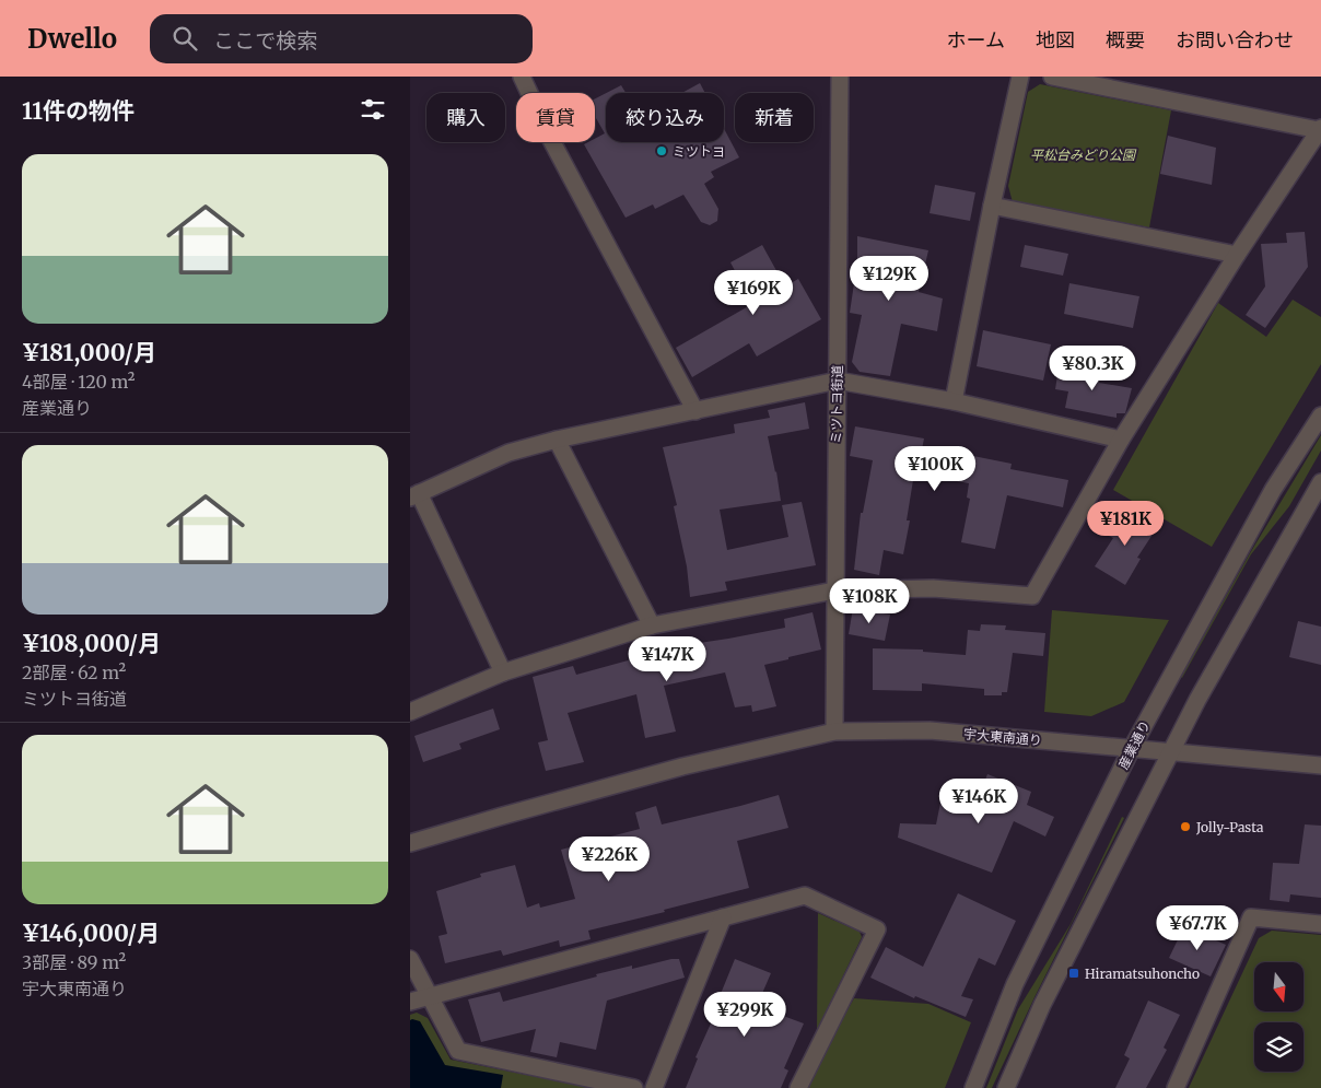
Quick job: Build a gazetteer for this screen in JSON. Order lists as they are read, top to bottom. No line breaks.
{"streets":{"street":["ミツトヨ街道","宇大東南通り","産業通り"]},"crossings":[["ミツトヨ街道","宇大東南通り"],["宇大東南通り","産業通り"]],"parks":["平松台みどり公園"],"places":{"other":["ミツトヨ","Jolly-Pasta"],"transit":["Hiramatsuhoncho"]},"north":"bottom","page":{"header":"Dwello","search":"ここで検索","nav":["ホーム","地図","概要","お問い合わせ"],"heading":"11件の物件","chip":["購入","賃貸","絞り込み","新着"],"list":[{"name":"¥181,000/月","note":"4部屋 · 120 m² · 産業通り"},{"name":"¥108,000/月","note":"2部屋 · 62 m² · ミツトヨ街道"},{"name":"¥146,000/月","note":"3部屋 · 89 m² · 宇大東南通り"}],"price":["¥129K","¥169K","¥80.3K","¥100K","¥181K","¥108K","¥147K","¥146K","¥226K","¥67.7K","¥299K"]}}
